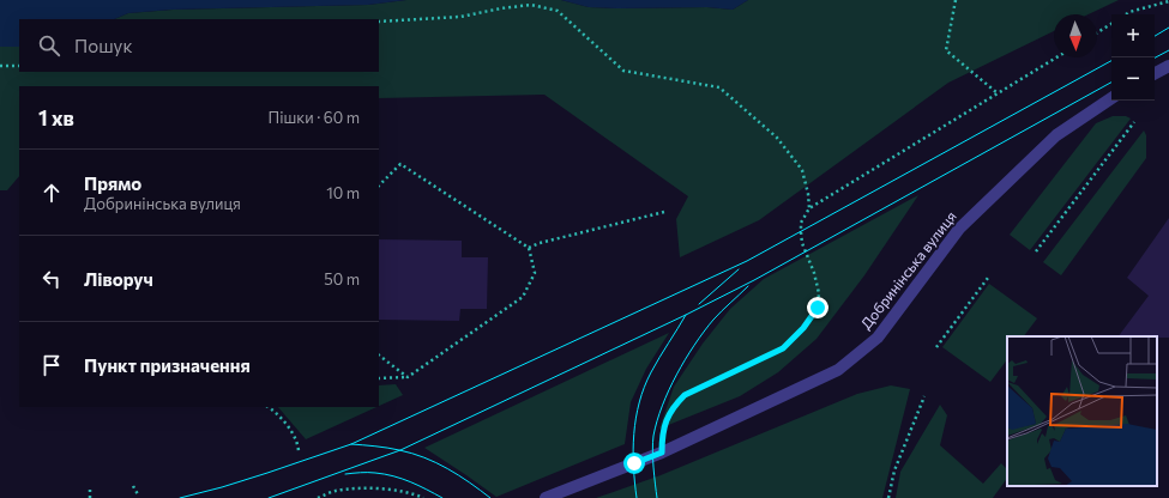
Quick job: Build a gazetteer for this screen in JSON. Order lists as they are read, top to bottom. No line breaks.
{"streets":{"street":["Добринінська вулиця"]},"north":"bottom","page":{"map_buttons":["+","−"],"search":"Пошук","heading":["1 хв","Пішки · 60 m"],"list":[["Прямо","Добринінська вулиця","10 m"],["Ліворуч","50 m"],"Пункт призначення"]}}
